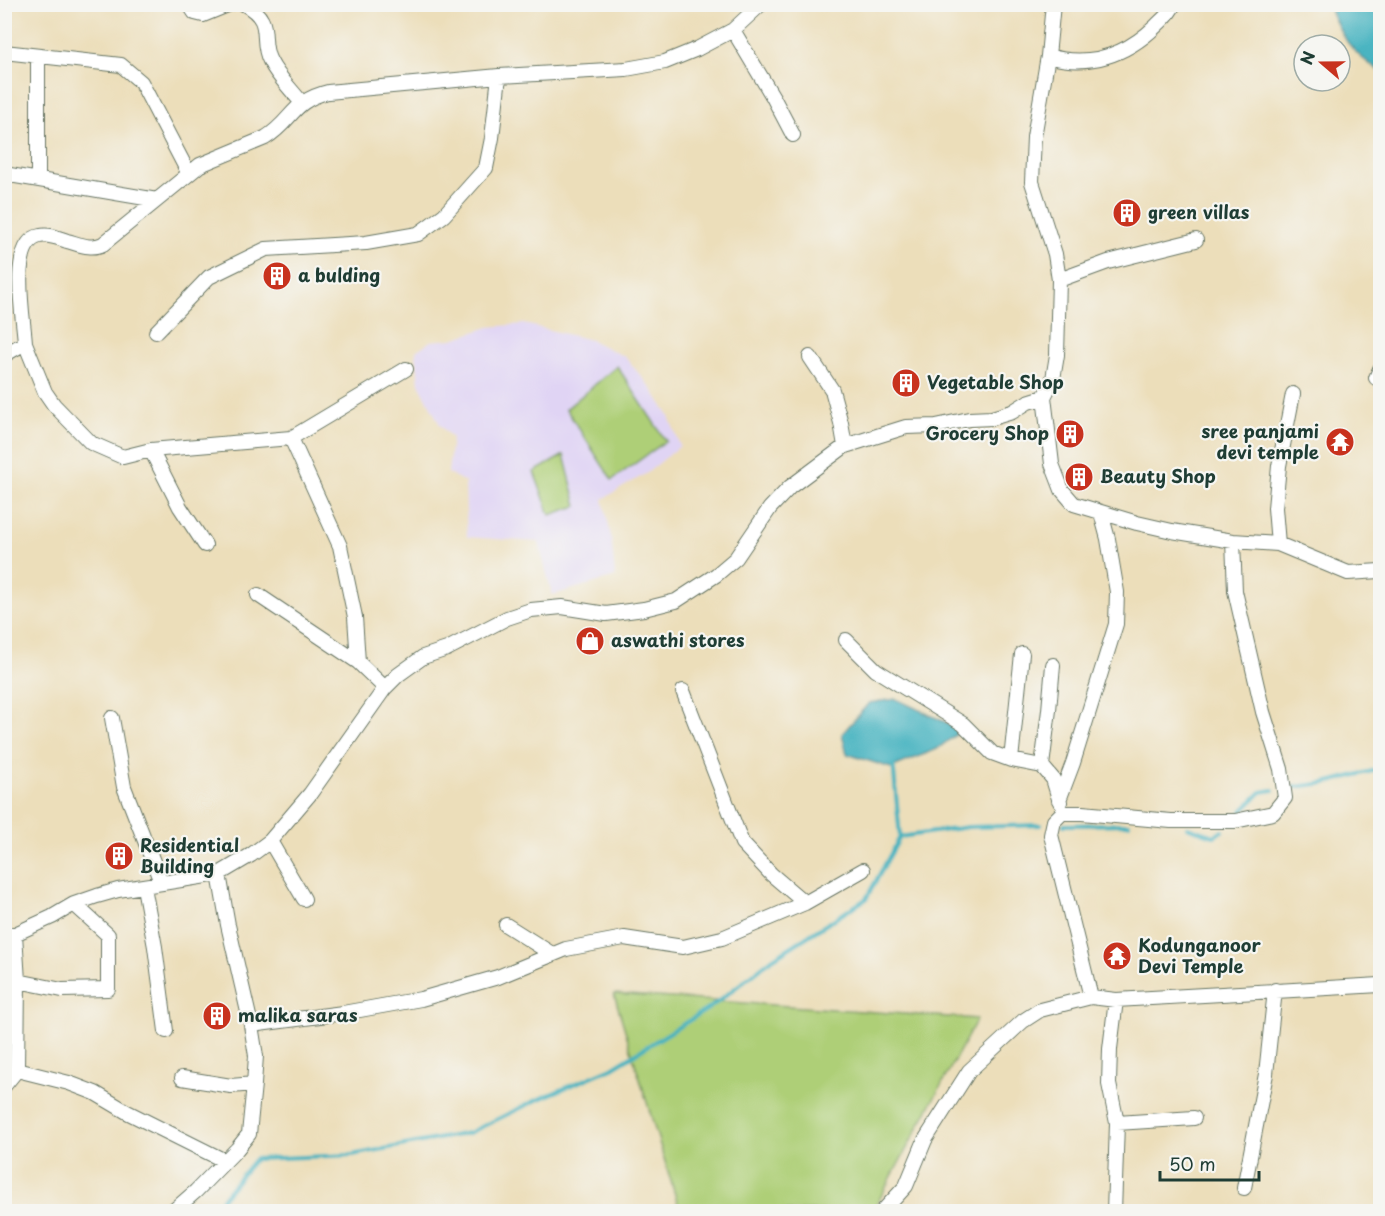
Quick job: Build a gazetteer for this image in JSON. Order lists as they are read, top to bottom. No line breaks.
{"places":{"building":["green villas","a bulding","Vegetable Shop","Grocery Shop","Beauty Shop","Residential Building","malika saras"],"temple":["sree panjami devi temple","Kodunganoor Devi Temple"],"shop":["aswathi stores"]},"scale_bar":"50 m","north":"left"}
